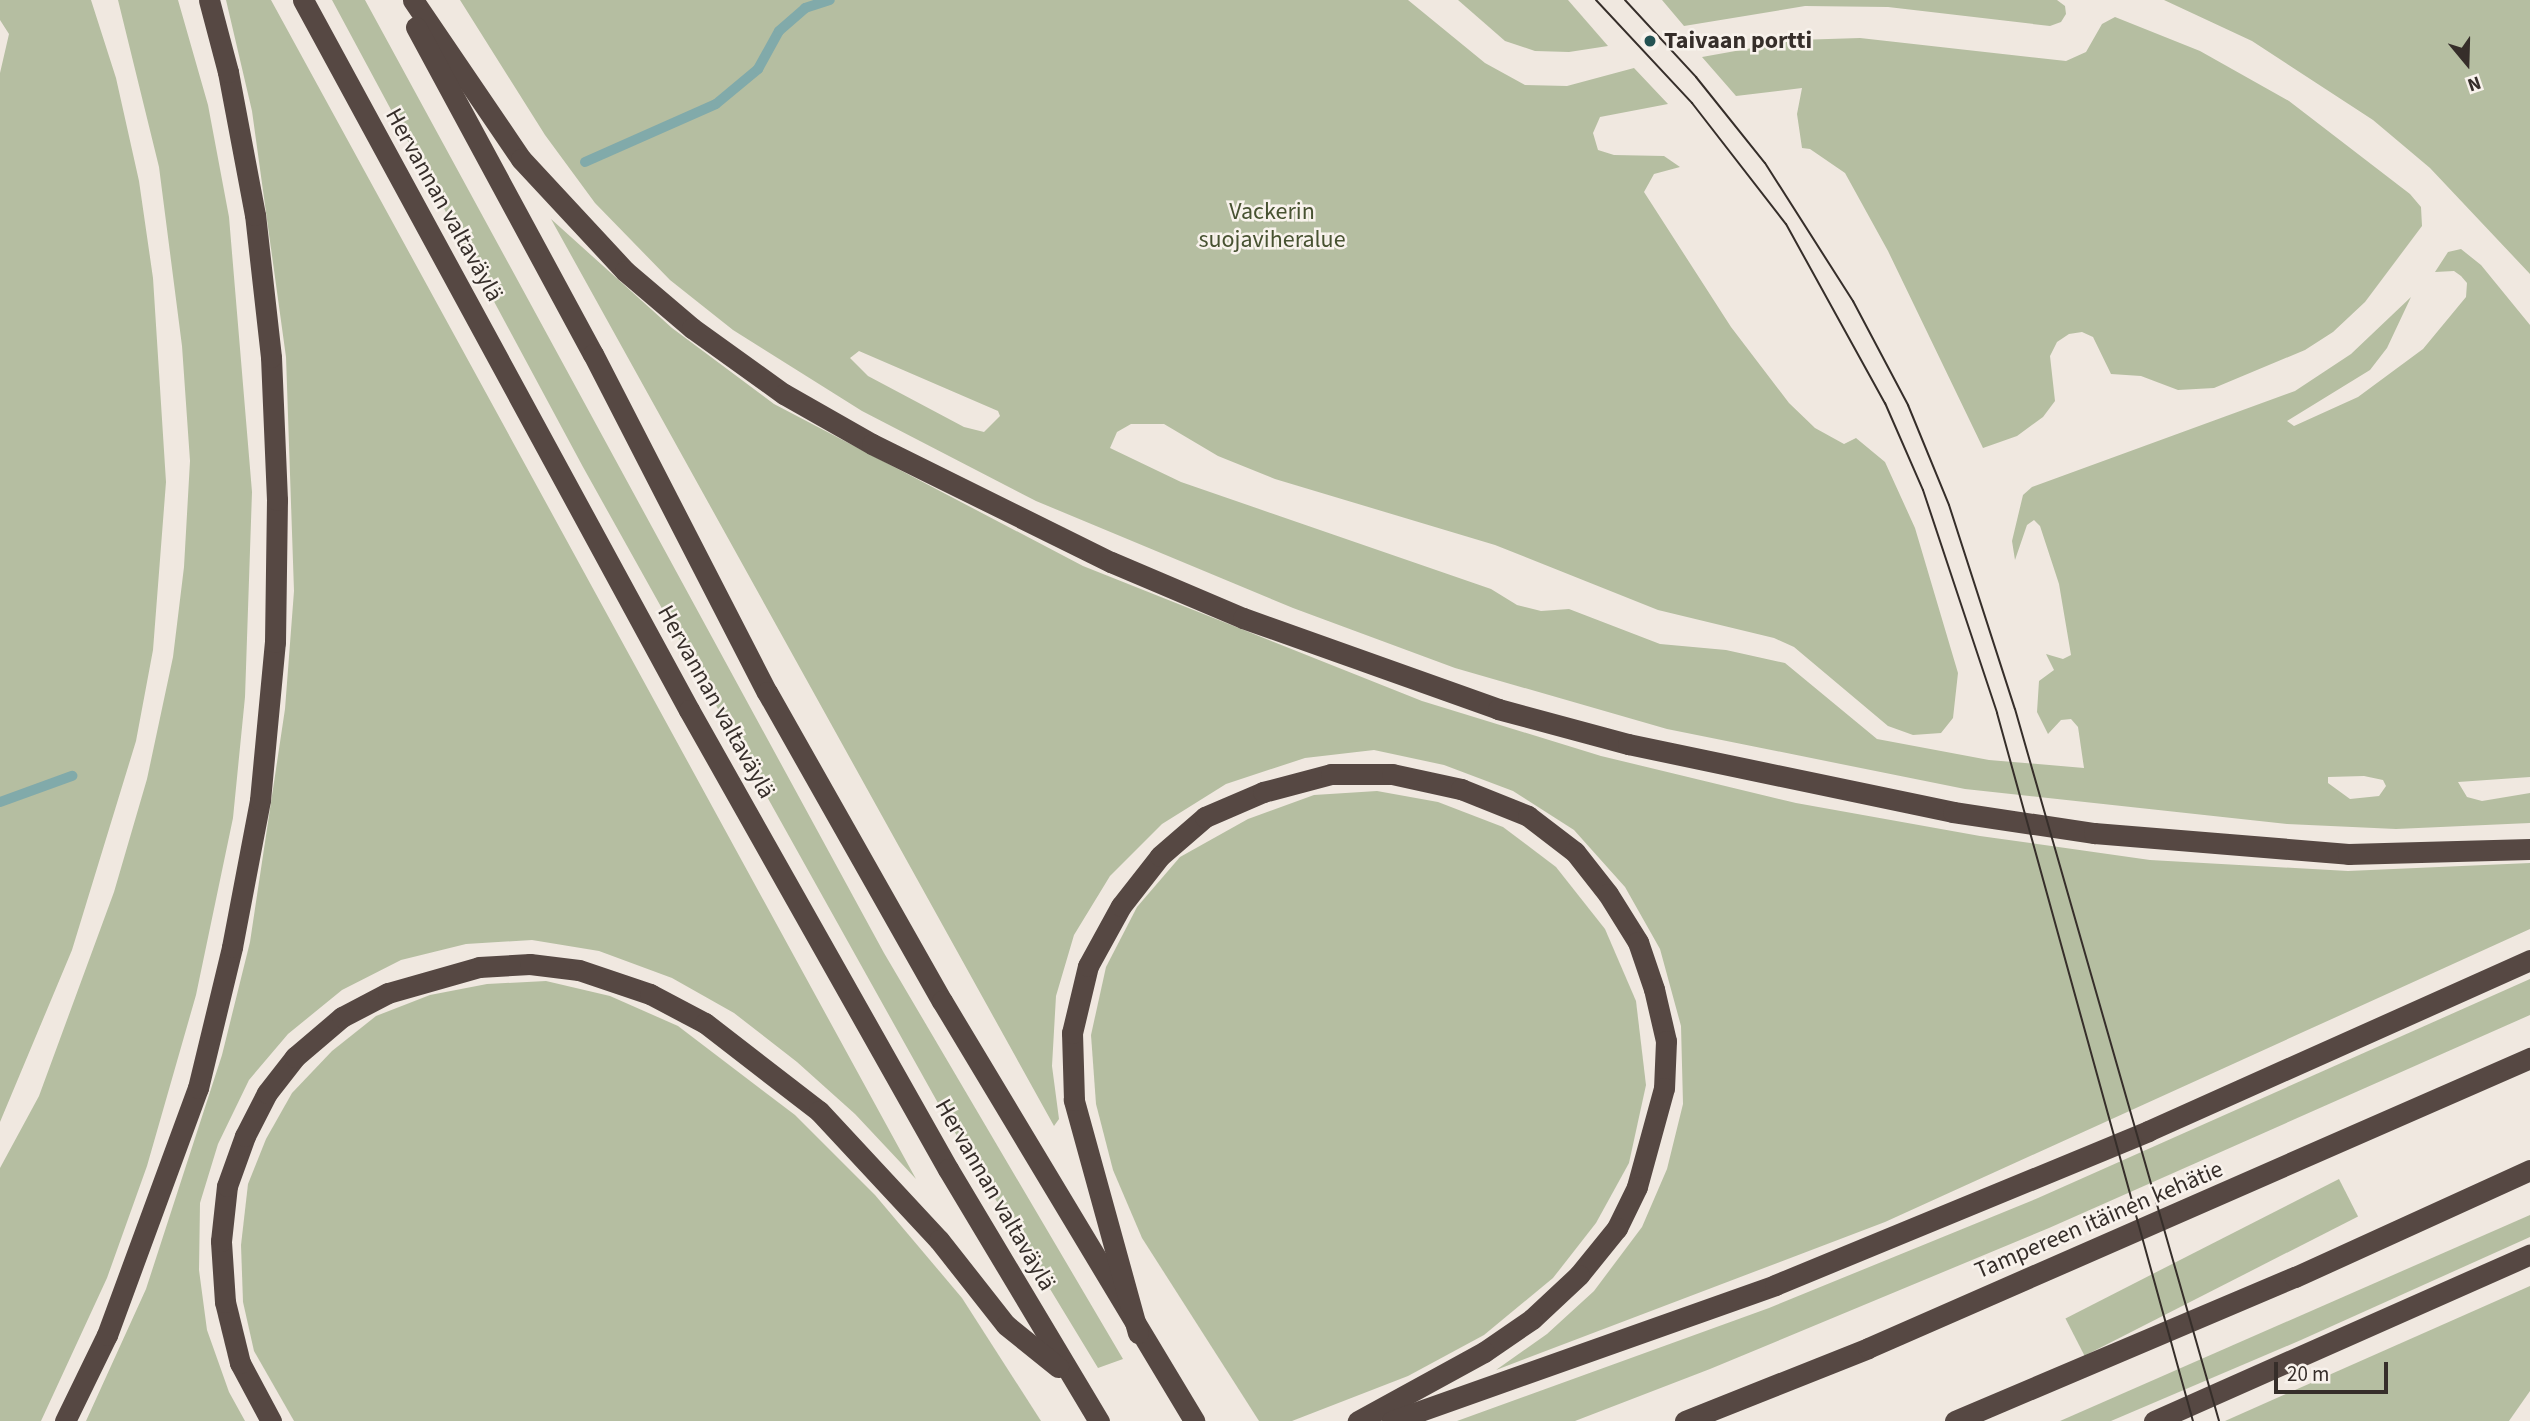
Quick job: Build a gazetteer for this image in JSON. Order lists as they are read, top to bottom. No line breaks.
{"streets":{"highway":["Hervannan valtaväylä","Tampereen itäinen kehätie"]},"parks":["Vackerin suojaviheralue"],"places":["Taivaan portti"],"scale_bar":"20 m","north":"bottom"}
